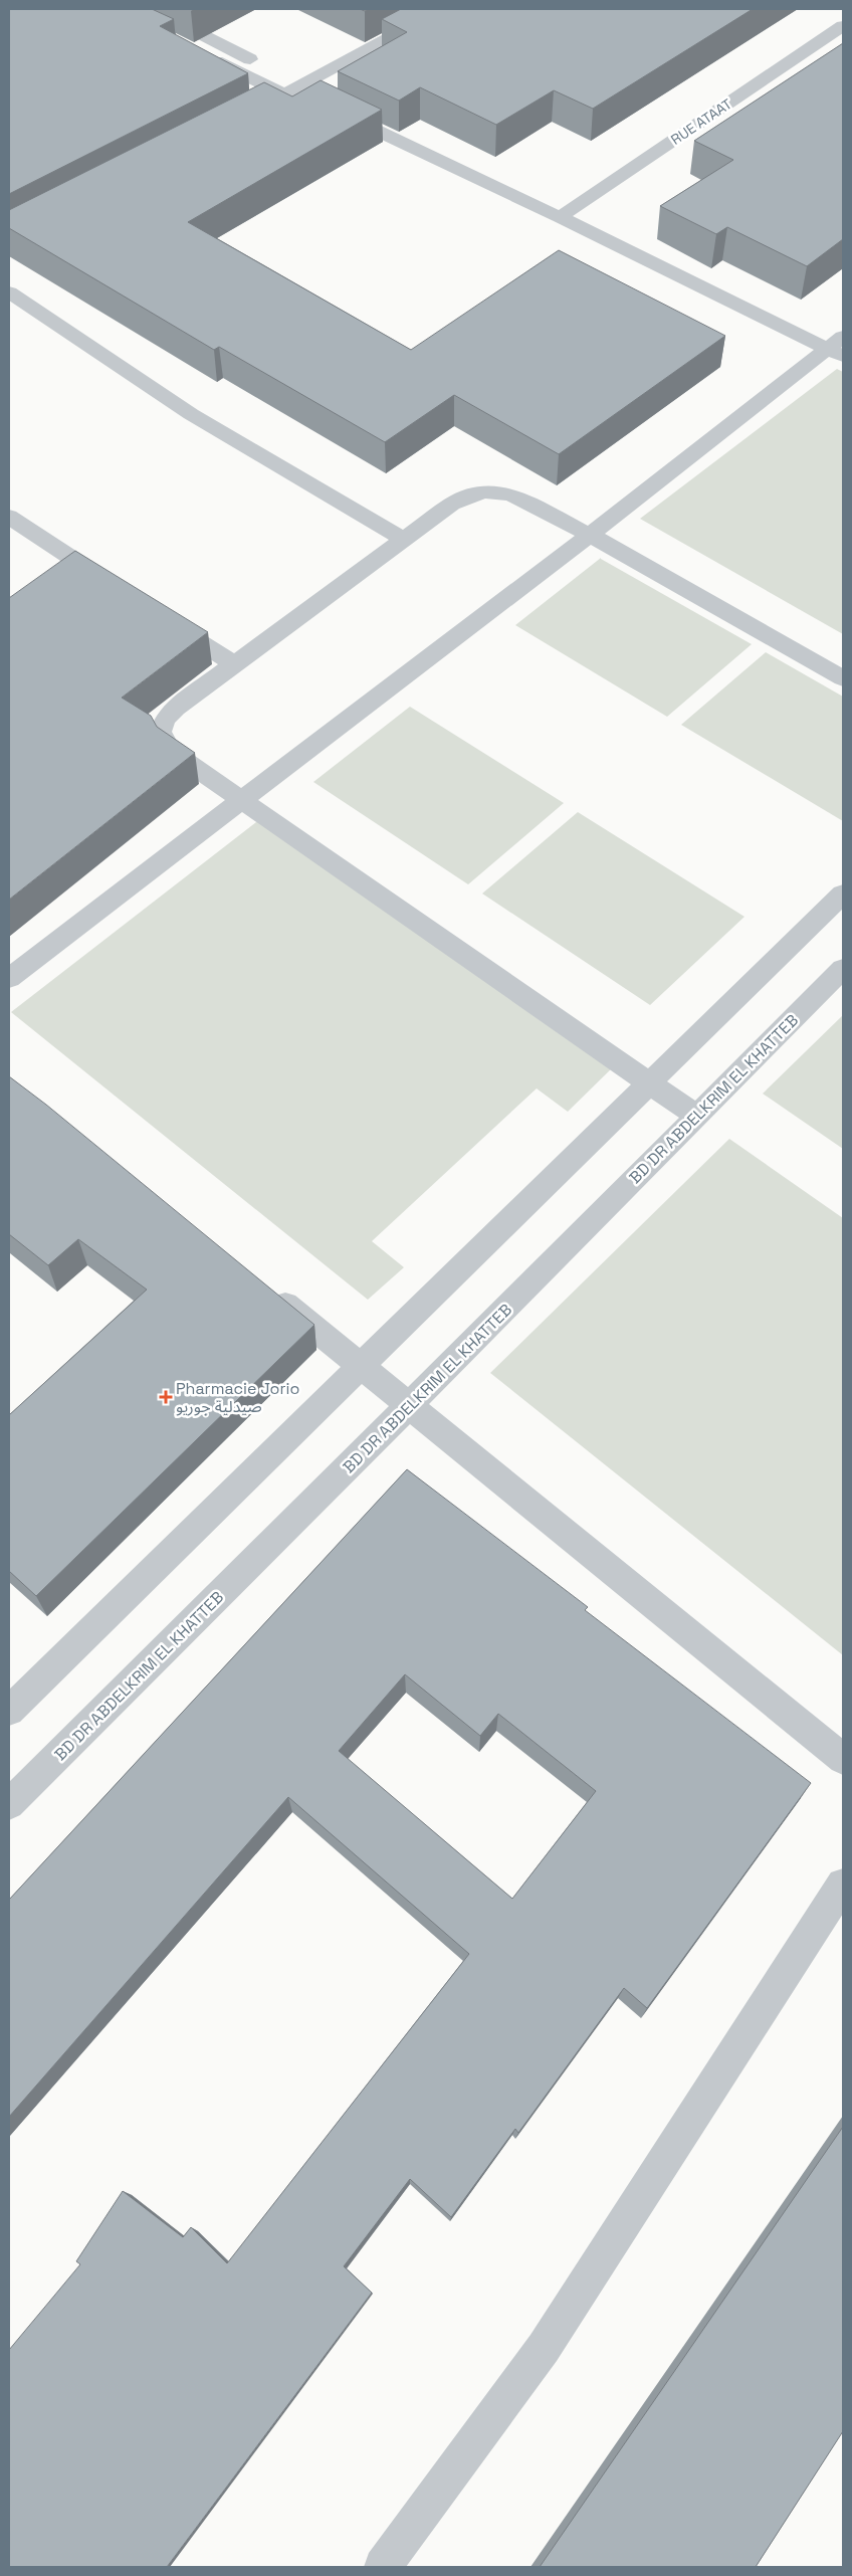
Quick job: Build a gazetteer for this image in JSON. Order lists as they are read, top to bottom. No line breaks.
{"streets":{"street":["RUE ATAAT","BD DR ABDELKRIM EL KHATTEB"]},"places":{"health":["Pharmacie Jorio صيدلية جوريو"]}}
